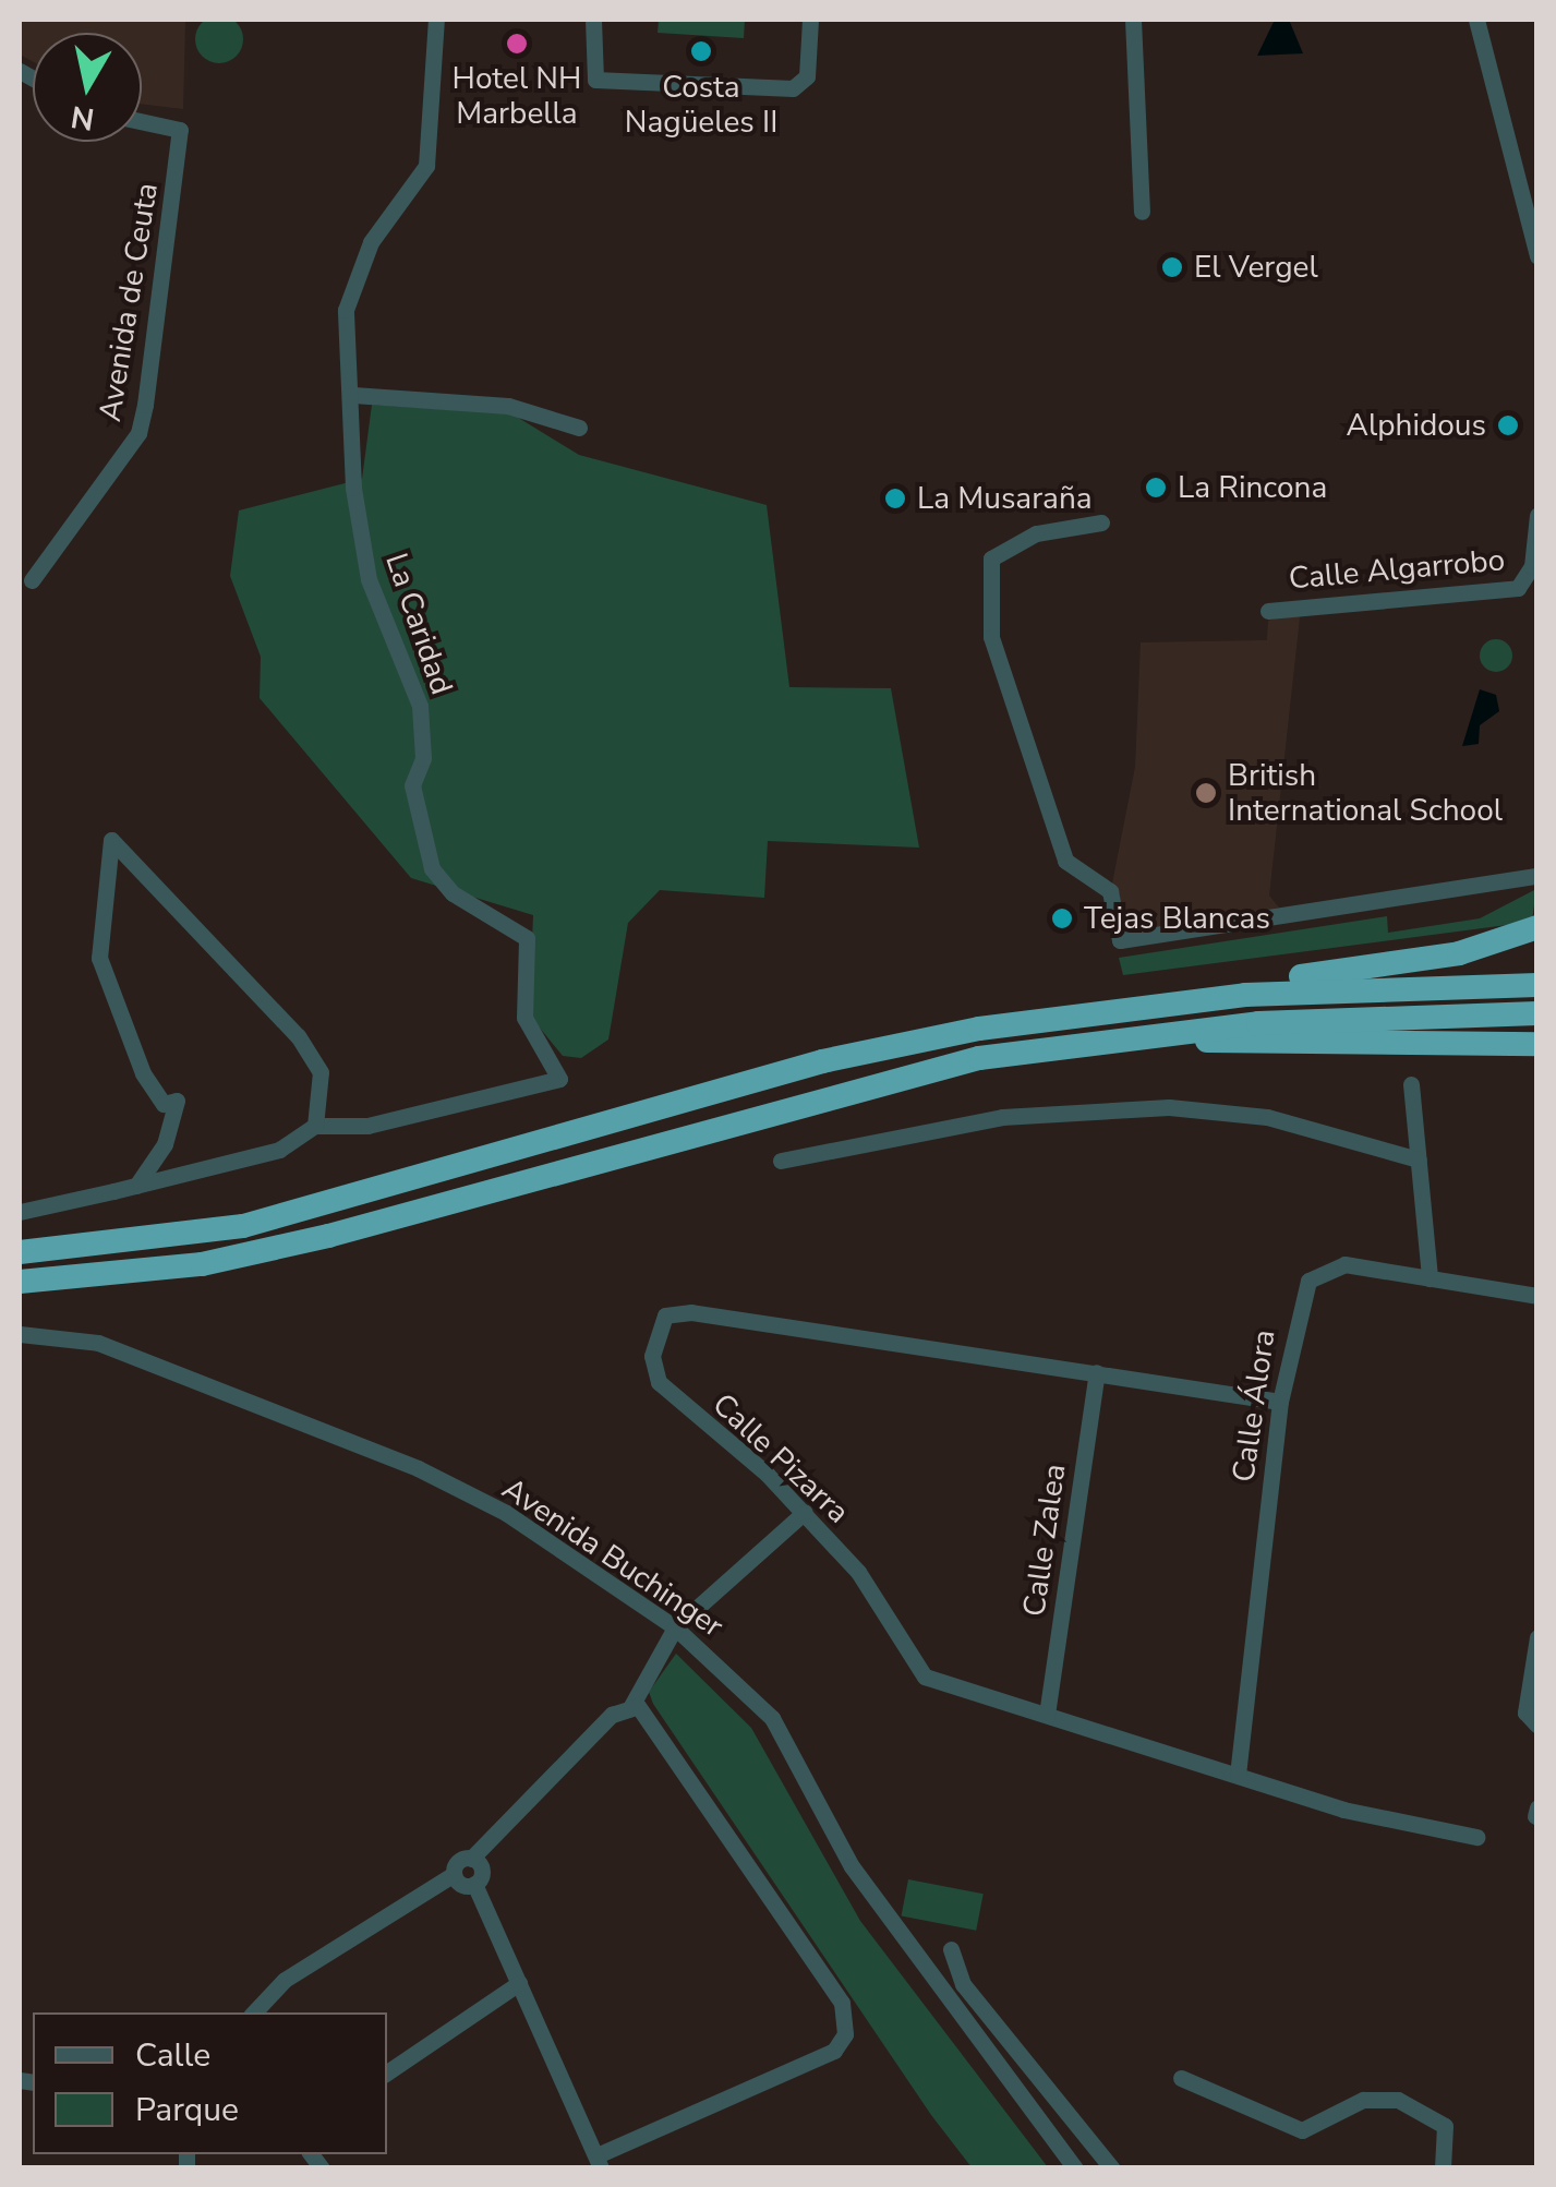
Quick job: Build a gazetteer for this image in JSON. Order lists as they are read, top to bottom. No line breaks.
{"streets":{"street":["Avenida de Ceuta","Calle Algarrobo","La Caridad","Calle Álora","Calle Pizarra","Calle Zalea","Avenida Buchinger"]},"crossings":[["Calle Álora","Calle Pizarra"],["Calle Pizarra","Calle Zalea"]],"places":["Hotel NH Marbella","Costa Nagüeles II","El Vergel","Alphidous","La Rincona","La Musaraña","British International School","Tejas Blancas"],"legend":["Calle","Parque"],"north":"bottom"}
